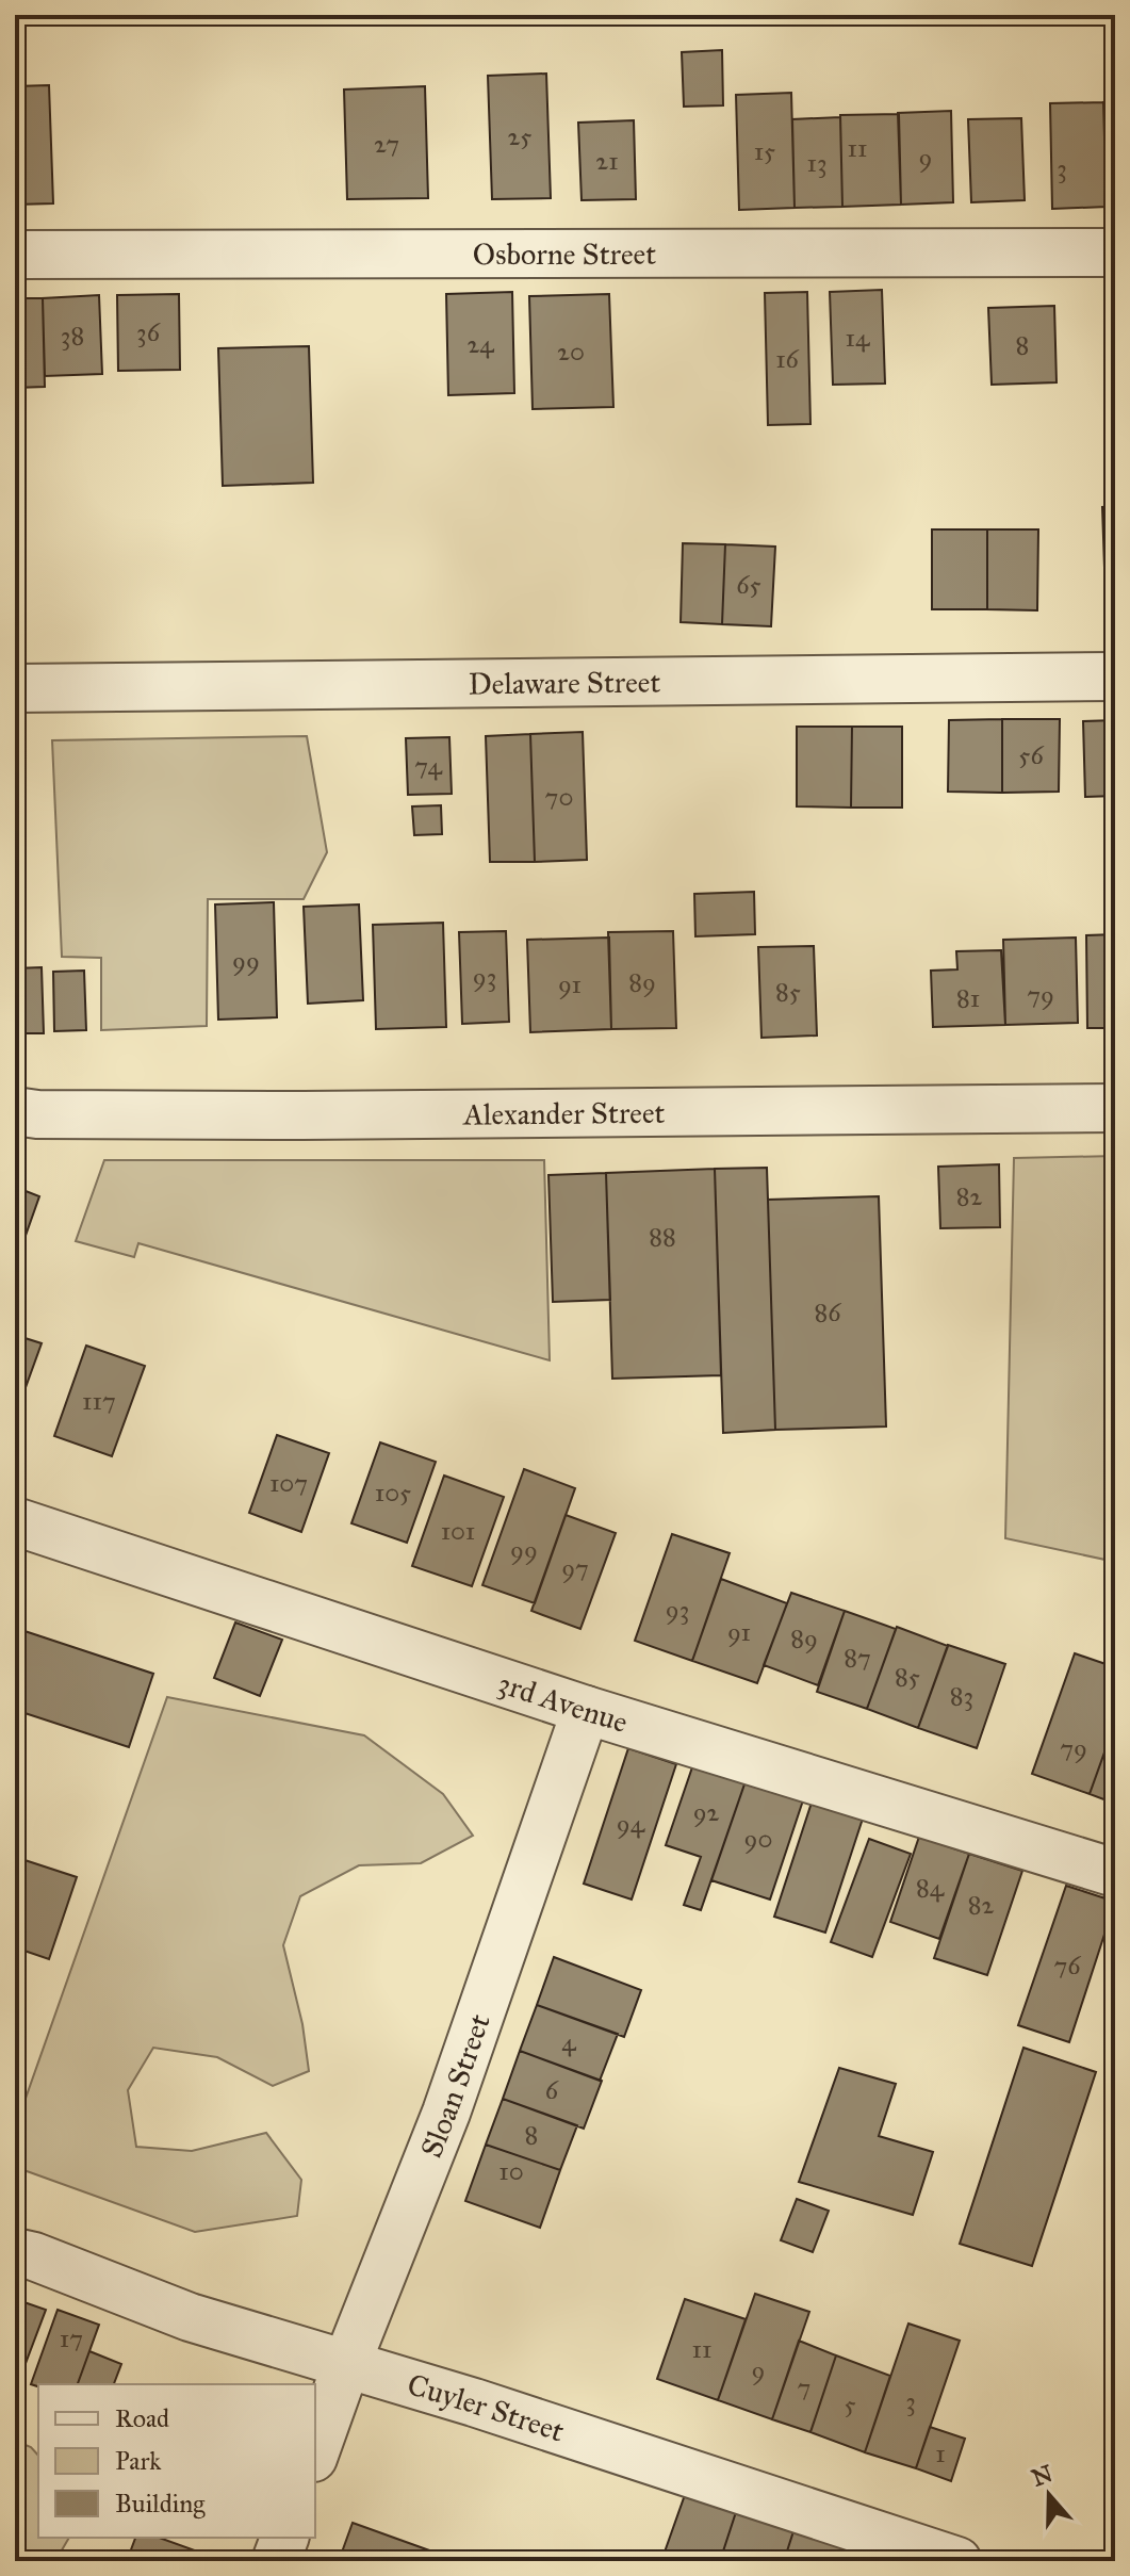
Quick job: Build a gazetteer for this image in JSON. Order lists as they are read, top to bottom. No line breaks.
{"streets":{"street":["Osborne Street","Delaware Street","Alexander Street","3rd Avenue","Sloan Street","Cuyler Street"]},"crossings":[["3rd Avenue","Sloan Street"],["Sloan Street","Cuyler Street"]],"house_numbers":["25","27","11","15","9","21","13","3","36","38","14","24","8","20","16","65","56","74","70","99","93","89","91","85","79","81","82","88","86","117","107","105","101","99","97","93","91","89","87","85","83","79","92","94","90","84","82","76","4","6","8","10","17","11","9","7","3","5","1"],"legend":["Road","Park","Building"],"north":"top"}
